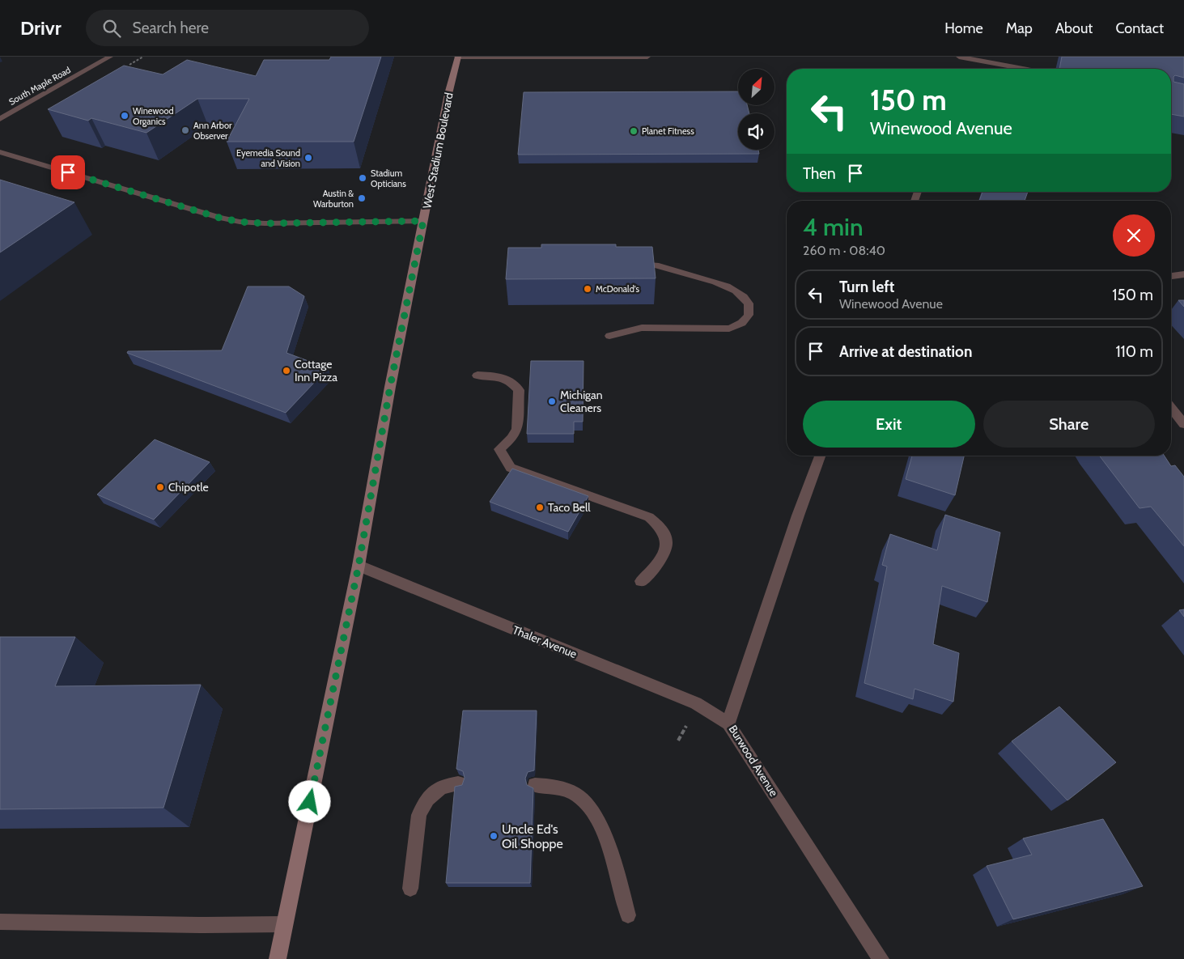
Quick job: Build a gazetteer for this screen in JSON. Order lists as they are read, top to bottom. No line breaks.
{"streets":{"main road":["West Stadium Boulevard"],"street":["South Maple Road","Thaler Avenue","Burwood Avenue"]},"crossings":[["West Stadium Boulevard","Thaler Avenue"],["Thaler Avenue","Burwood Avenue"]],"places":["Winewood Organics","Ann Arbor Observer","Planet Fitness","Eyemedia Sound and Vision","Stadium Opticians","Austin & Warburton","McDonald's","Cottage Inn Pizza","Michigan Cleaners","Chipotle","Taco Bell","Uncle Ed's Oil Shoppe"],"north":"top right","page":{"header":"Drivr","search":"Search here","nav":["Home","Map","About","Contact"],"turn":["150 m","Winewood Avenue"],"then":"Then","heading":["4 min","260 m · 08:40"],"list":[{"name":"Turn left","note":"Winewood Avenue","value":"150 m"},{"name":"Arrive at destination","value":"110 m"}],"buttons":["Exit","Share"]}}
